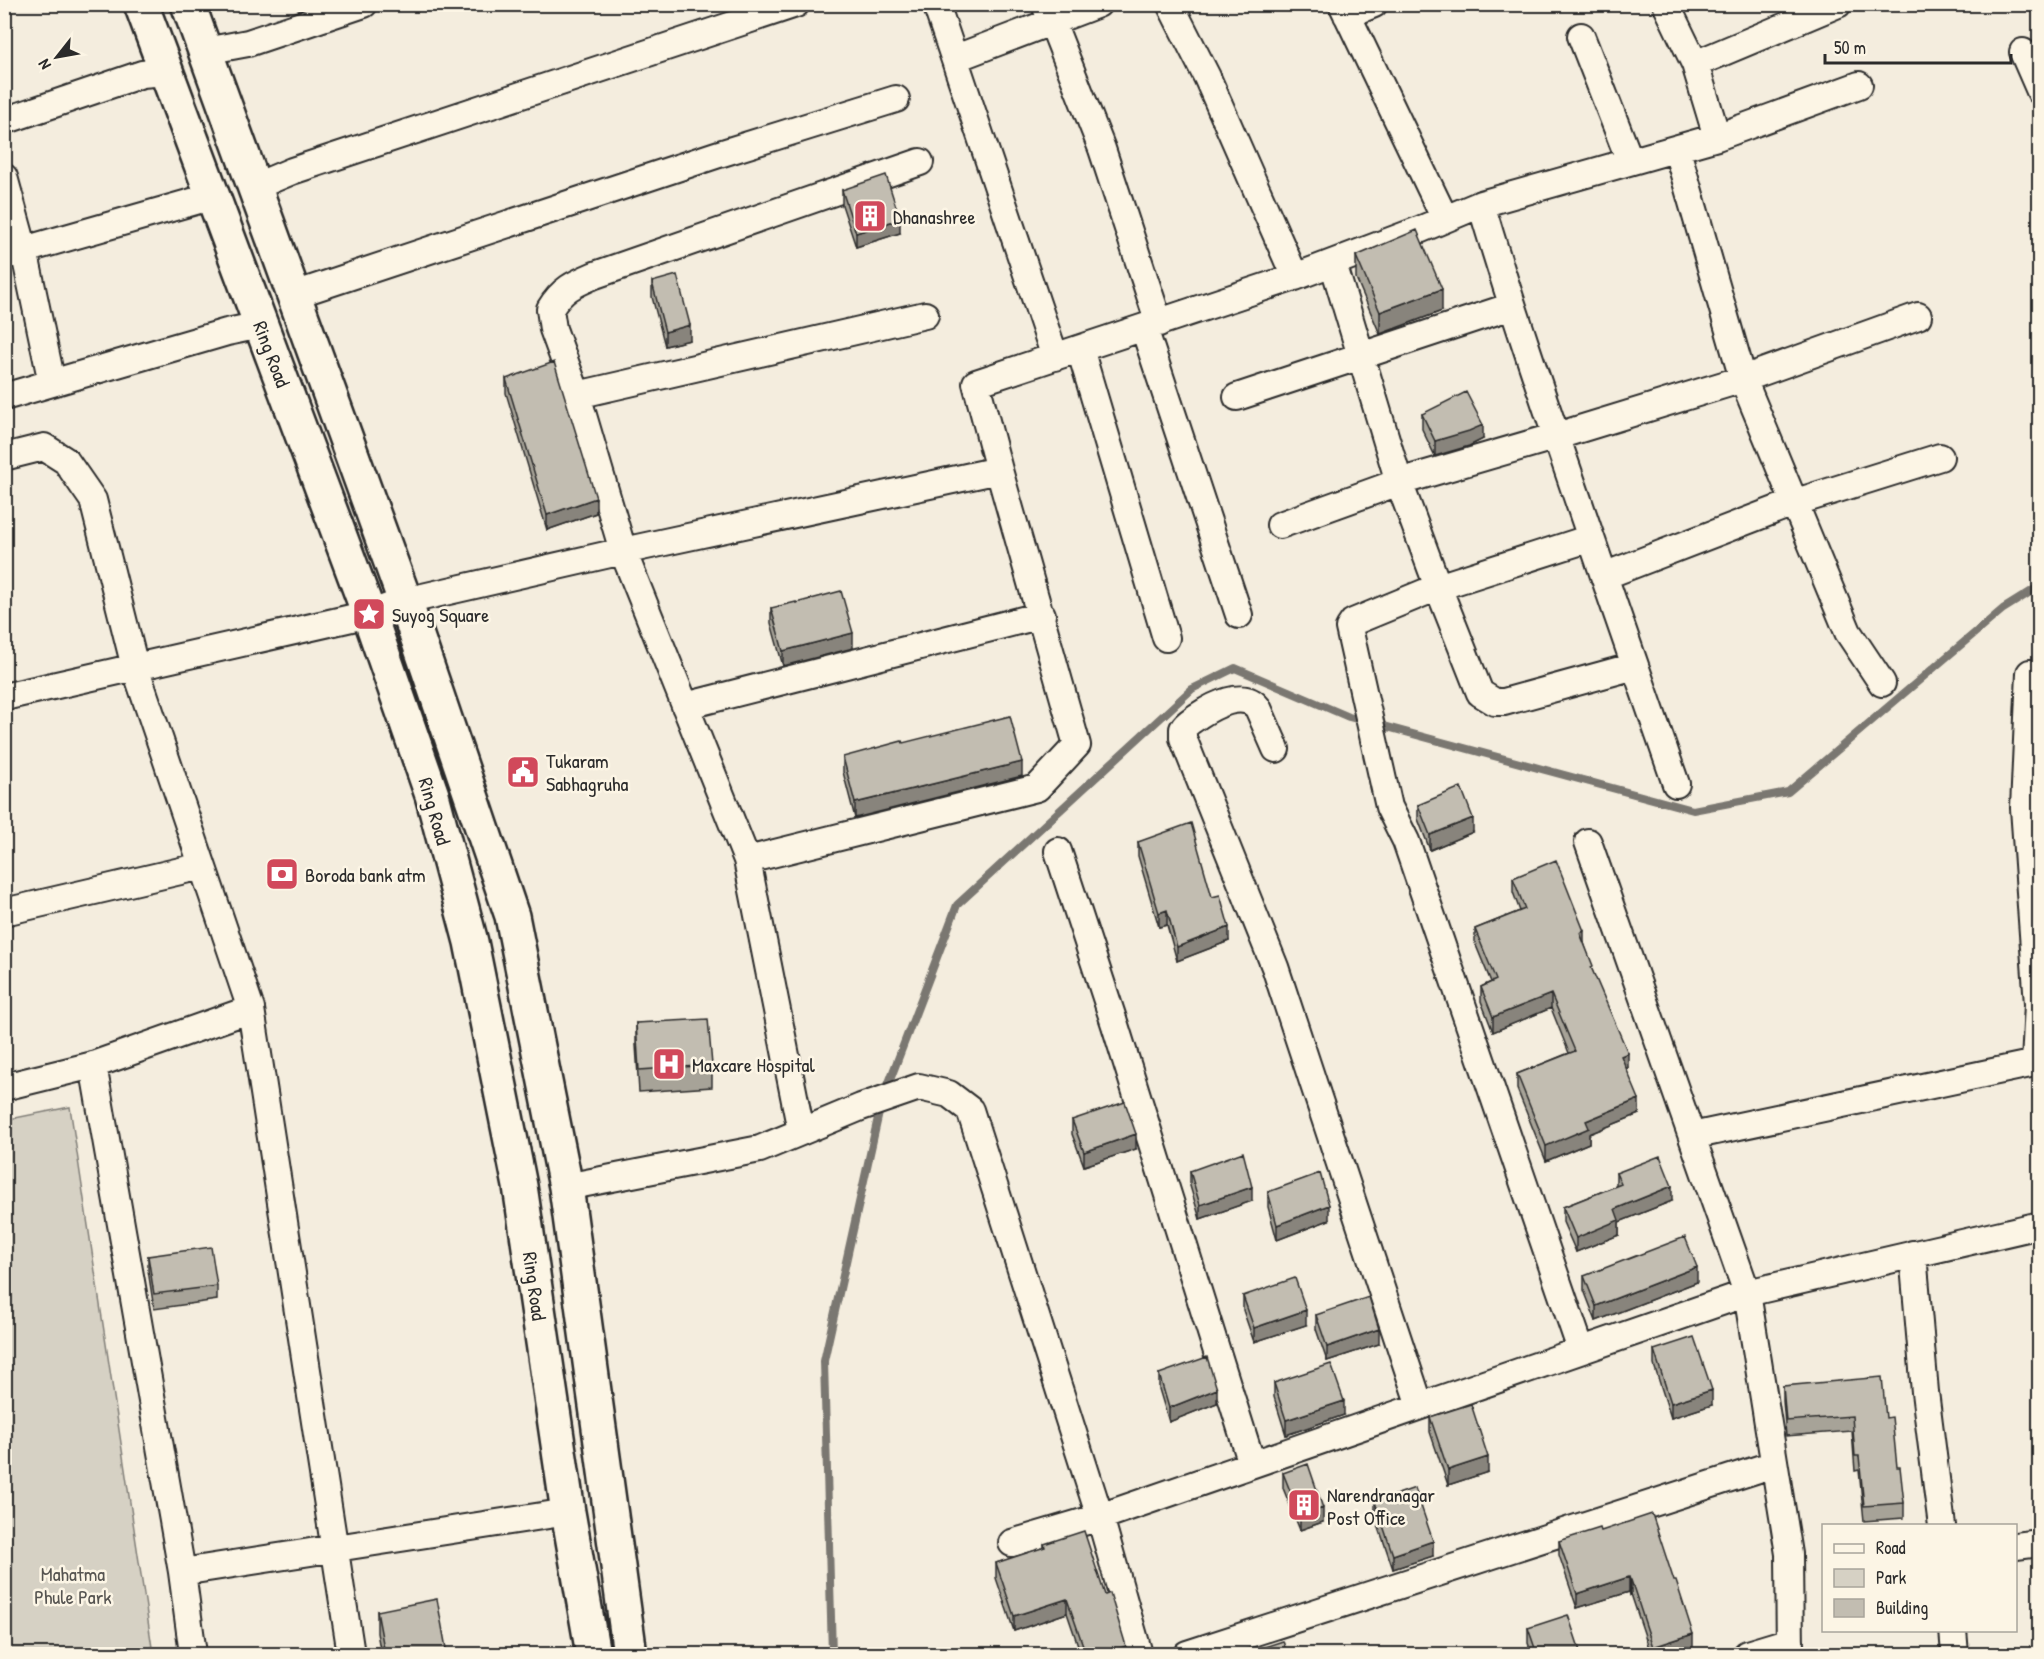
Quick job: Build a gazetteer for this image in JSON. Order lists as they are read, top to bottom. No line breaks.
{"streets":{"highway":["Ring Road"]},"parks":["Mahatma Phule Park"],"places":{"building":["Dhanashree","Narendranagar Post Office"],"place":["Suyog Square"],"public building":["Tukaram Sabhagruha"],"bank":["Boroda bank atm"],"hospital":["Maxcare Hospital"]},"legend":["Road","Park","Building"],"scale_bar":"50 m","north":"bottom left"}
